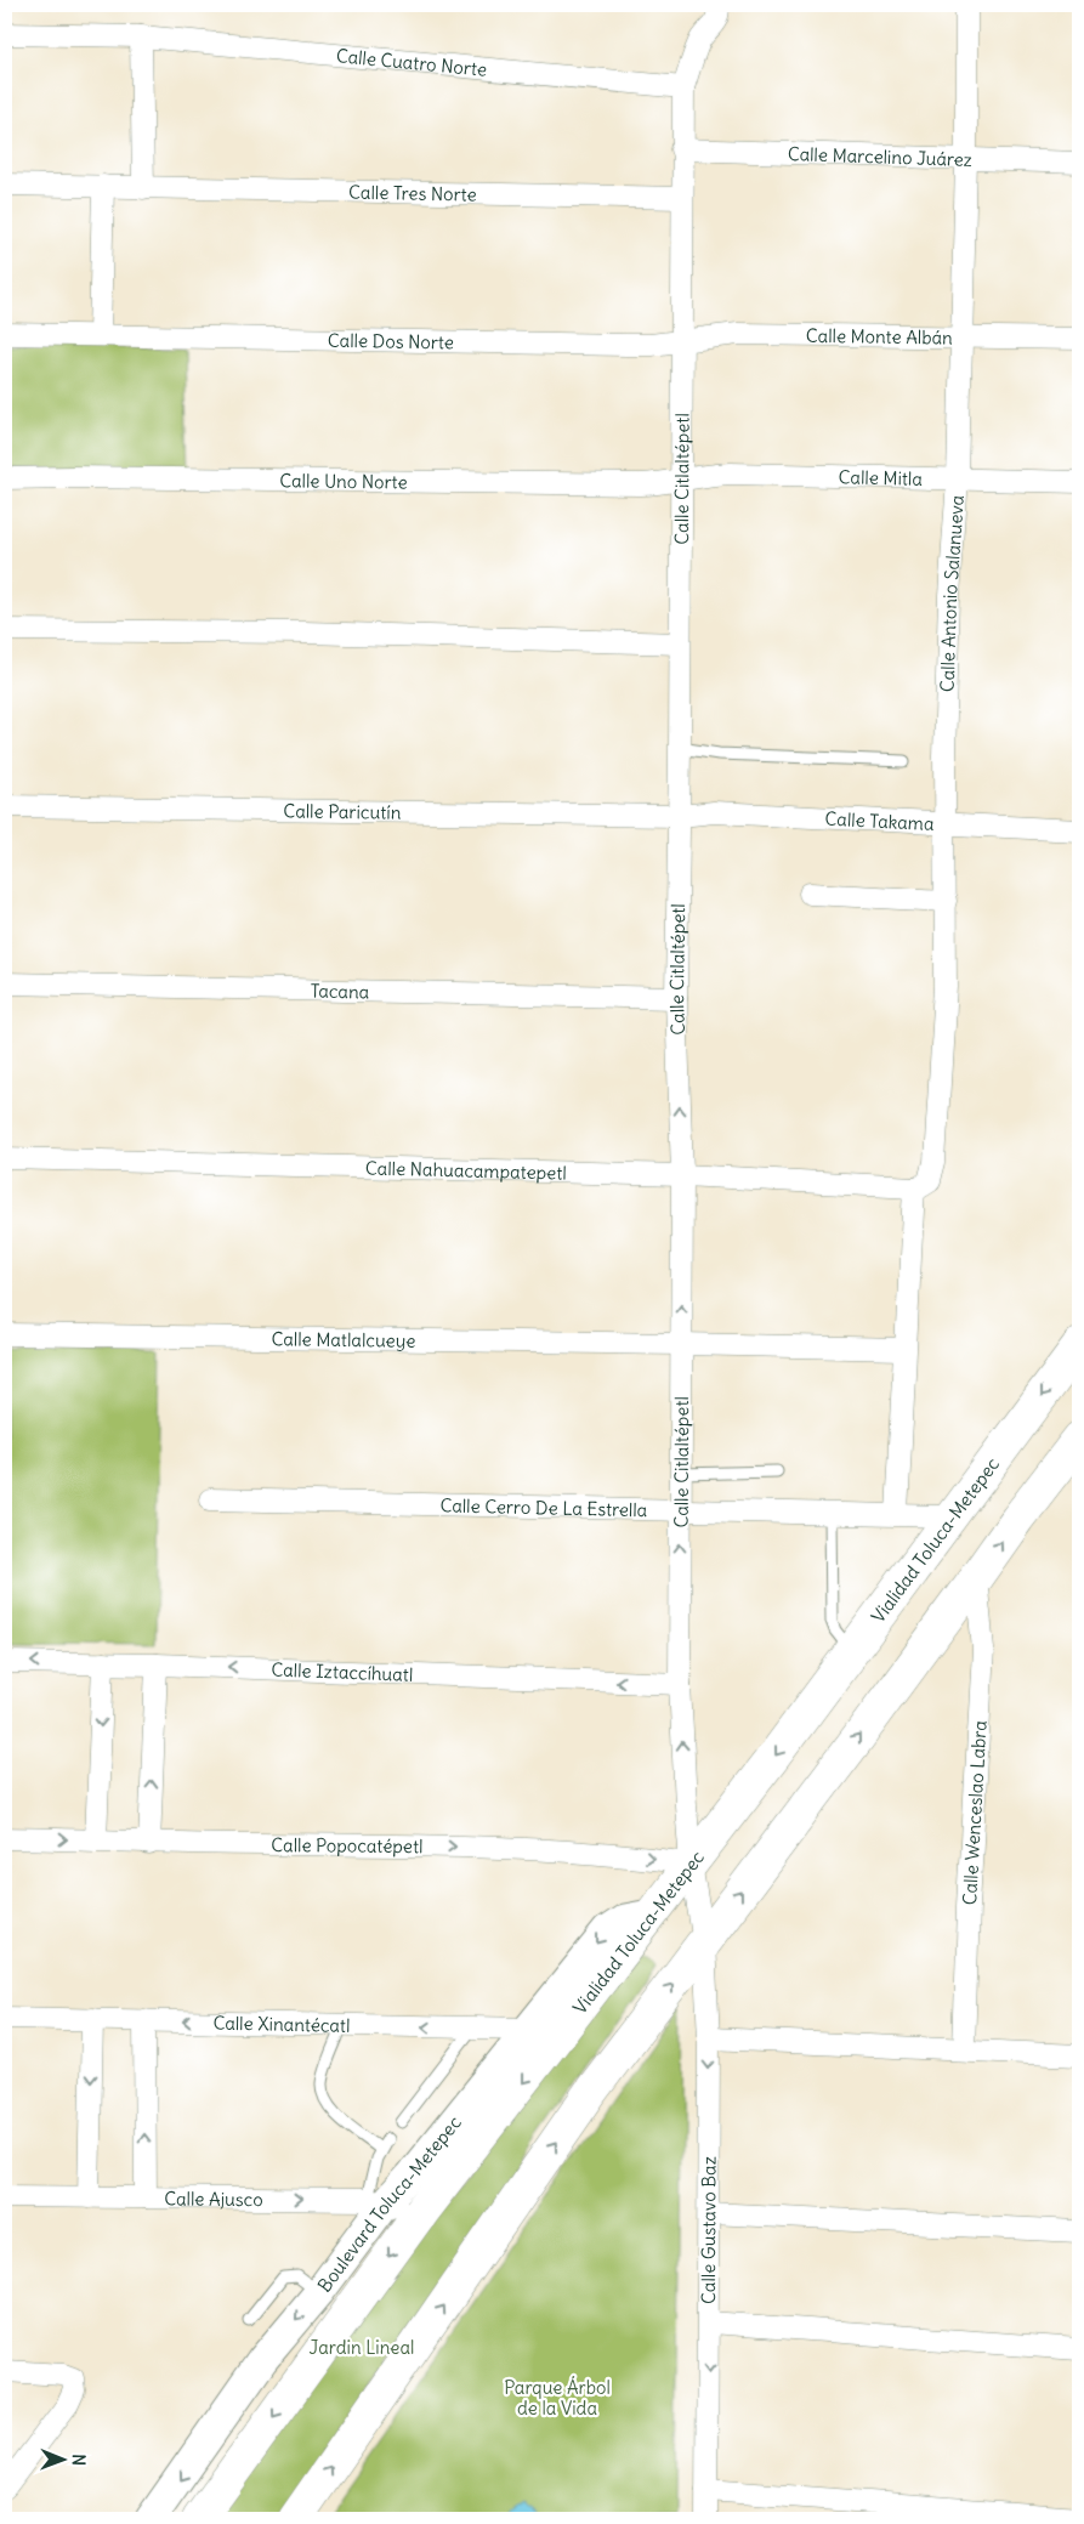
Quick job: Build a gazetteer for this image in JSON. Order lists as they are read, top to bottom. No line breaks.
{"streets":{"highway":["Vialidad Toluca-Metepec"],"main road":["Boulevard Toluca-Metepec"],"street":["Calle Cuatro Norte","Calle Marcelino Juárez","Calle Tres Norte","Calle Monte Albán","Calle Dos Norte","Calle Mitla","Calle Citlaltépetl","Calle Uno Norte","Calle Antonio Salanueva","Calle Paricutín","Calle Takama","Tacana","Calle Nahuacampatepetl","Calle Matlalcueye","Calle Cerro De La Estrella","Calle Iztaccíhuatl","Calle Wenceslao Labra","Calle Popocatépetl","Calle Xinantécatl","Calle Ajusco","Calle Gustavo Baz"]},"crossings":[["Calle Cuatro Norte","Calle Citlaltépetl"],["Calle Marcelino Juárez","Calle Citlaltépetl"],["Calle Marcelino Juárez","Calle Antonio Salanueva"],["Calle Tres Norte","Calle Citlaltépetl"],["Calle Monte Albán","Calle Dos Norte"],["Calle Monte Albán","Calle Citlaltépetl"],["Calle Monte Albán","Calle Antonio Salanueva"],["Calle Dos Norte","Calle Citlaltépetl"],["Calle Mitla","Calle Citlaltépetl"],["Calle Mitla","Calle Uno Norte"],["Calle Mitla","Calle Antonio Salanueva"],["Calle Citlaltépetl","Calle Uno Norte"],["Calle Citlaltépetl","Calle Paricutín"],["Calle Citlaltépetl","Calle Takama"],["Calle Citlaltépetl","Tacana"],["Calle Citlaltépetl","Calle Nahuacampatepetl"],["Calle Citlaltépetl","Calle Matlalcueye"],["Calle Citlaltépetl","Calle Cerro De La Estrella"],["Calle Citlaltépetl","Vialidad Toluca-Metepec"],["Calle Citlaltépetl","Calle Iztaccíhuatl"],["Calle Citlaltépetl","Calle Popocatépetl"],["Calle Citlaltépetl","Calle Gustavo Baz"],["Calle Antonio Salanueva","Calle Takama"],["Calle Antonio Salanueva","Calle Nahuacampatepetl"],["Calle Antonio Salanueva","Calle Matlalcueye"],["Calle Antonio Salanueva","Calle Cerro De La Estrella"],["Calle Paricutín","Calle Takama"],["Calle Cerro De La Estrella","Vialidad Toluca-Metepec"],["Vialidad Toluca-Metepec","Calle Popocatépetl"],["Vialidad Toluca-Metepec","Calle Xinantécatl"],["Vialidad Toluca-Metepec","Calle Ajusco"],["Vialidad Toluca-Metepec","Boulevard Toluca-Metepec"],["Calle Xinantécatl","Boulevard Toluca-Metepec"],["Calle Ajusco","Boulevard Toluca-Metepec"]],"one_way":["Calle Citlaltépetl","Calle Iztaccíhuatl","Calle Popocatépetl","Calle Xinantécatl","Calle Ajusco","Boulevard Toluca-Metepec","Calle Gustavo Baz"],"parks":["Jardin Lineal","Parque Árbol de la Vida"],"north":"right"}
